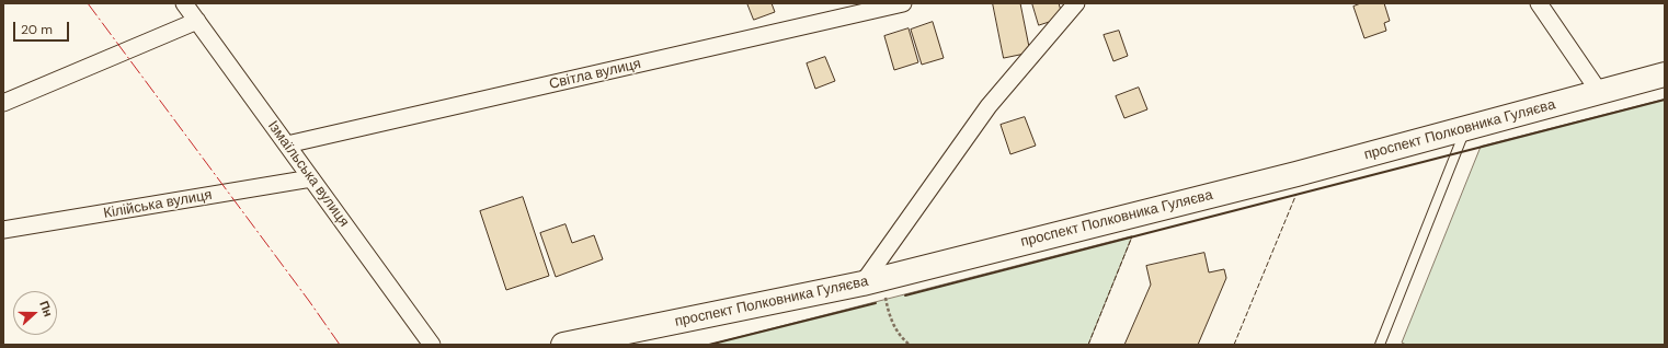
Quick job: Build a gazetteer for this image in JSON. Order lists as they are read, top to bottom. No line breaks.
{"streets":{"main road":["проспект Полковника Гуляєва"],"street":["Світла вулиця","Ізмаїльська вулиця","Кілійська вулиця"]},"crossings":[["Світла вулиця","Ізмаїльська вулиця"],["Ізмаїльська вулиця","Кілійська вулиця"]],"scale_bar":"20 m","north":"right"}
